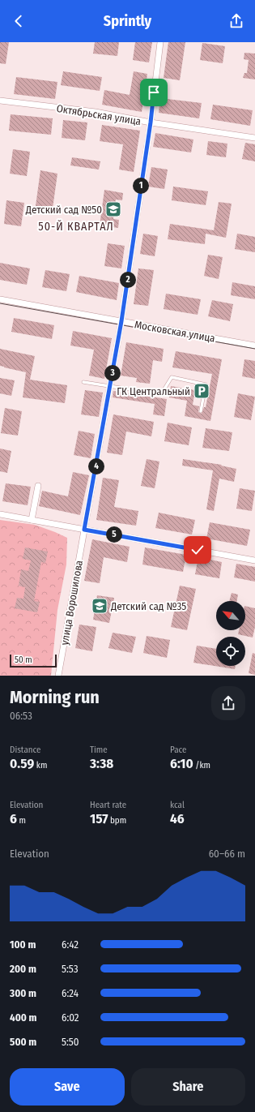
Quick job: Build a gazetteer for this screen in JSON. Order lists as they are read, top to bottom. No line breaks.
{"streets":{"street":["Октябрьская улица","Московская улица","улица Ворошилова"]},"crossings":[["Октябрьская улица","улица Ворошилова"],["Московская улица","улица Ворошилова"]],"districts":["50-Й КВАРТАЛ"],"places":{"school or university":["Детский сад №50","Детский сад №35"],"parking":["ГК Центральный"]},"scale_bar":"50 m","north":"top left","page":{"header":"Sprintly","pins":["1","2","3","4","5"],"scale":"50 m","heading":["Morning run","06:53"],"stats":[["Distance","0.59 km"],["Time","3:38"],["Pace","6:10 /km"],["Elevation","6 m"],["Heart rate","157 bpm"],["kcal","46"]],"chart":["Elevation","60–66 m"],"list":[{"name":"100 m","note":"6:42"},{"name":"200 m","note":"5:53"},{"name":"300 m","note":"6:24"},{"name":"400 m","note":"6:02"},{"name":"500 m","note":"5:50"}],"buttons":["Save","Share"]}}
